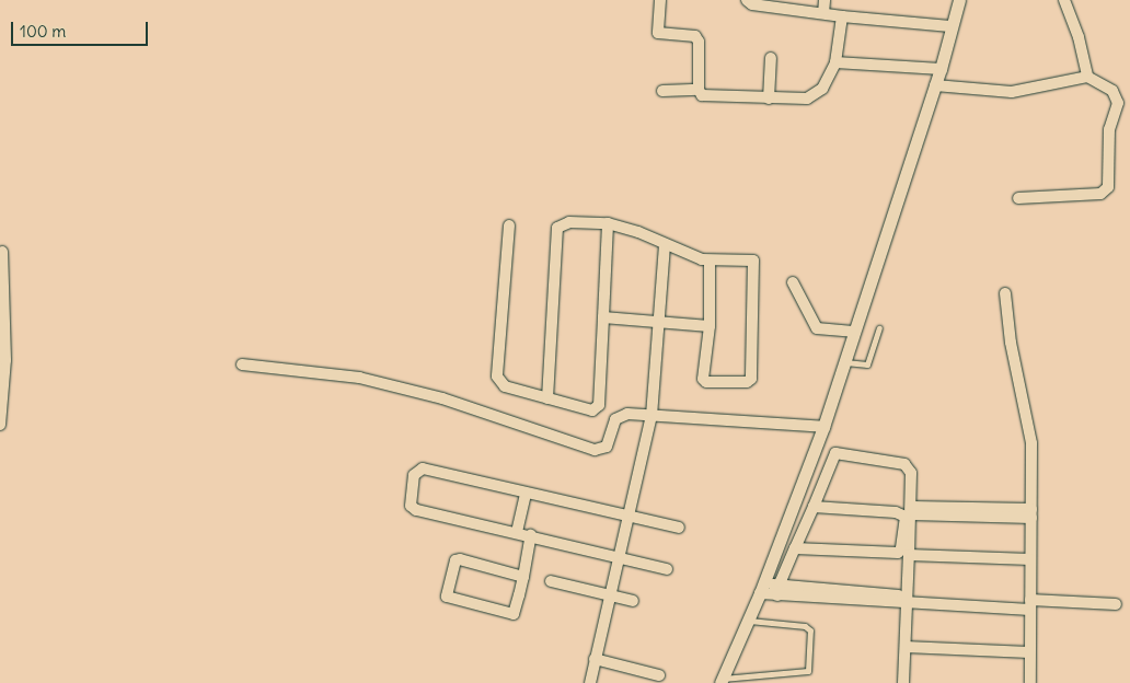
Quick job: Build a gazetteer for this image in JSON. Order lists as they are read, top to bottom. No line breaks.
{"scale_bar":"100 m"}
